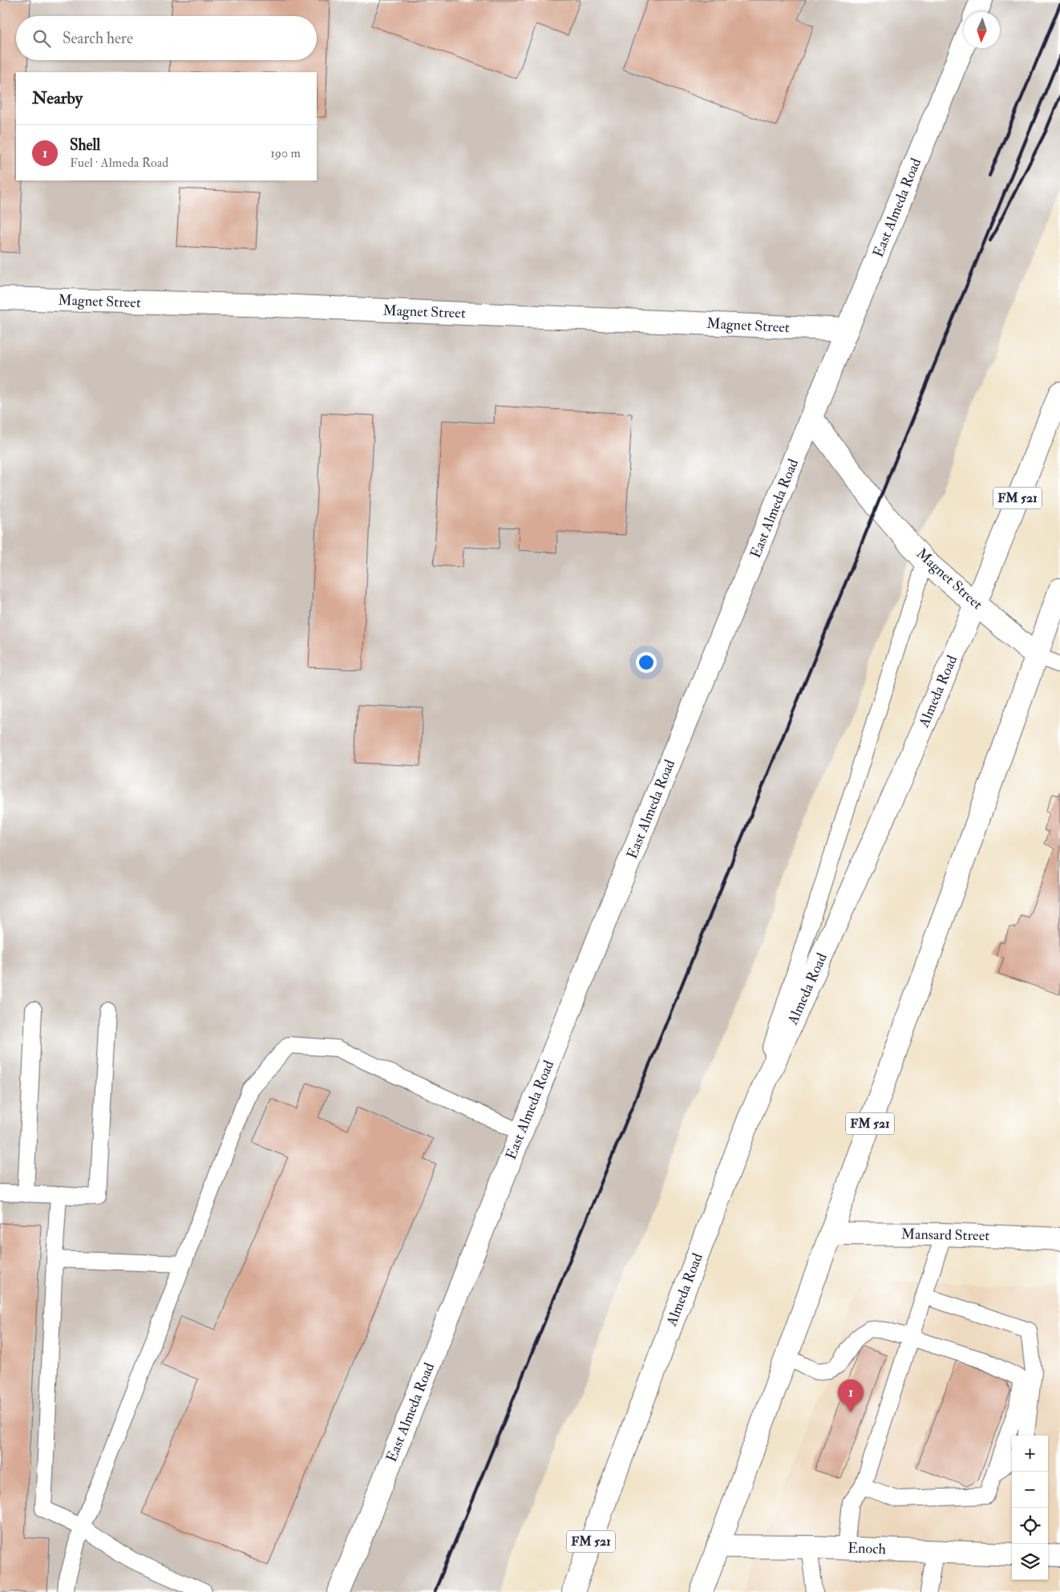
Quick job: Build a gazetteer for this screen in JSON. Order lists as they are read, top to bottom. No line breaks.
{"streets":{"street":["East Almeda Road","Magnet Street","FM 521","Almeda Road","Mansard Street","Enoch"]},"crossings":[["East Almeda Road","Magnet Street"],["Magnet Street","FM 521"],["Magnet Street","Almeda Road"],["FM 521","Mansard Street"],["FM 521","Enoch"]],"north":"bottom","page":{"search":"Search here","heading":"Nearby","list":[{"mark":"1","name":"Shell","note":"Fuel · Almeda Road","value":"190 m"}],"pins":"1","map_buttons":["+","−"]}}
